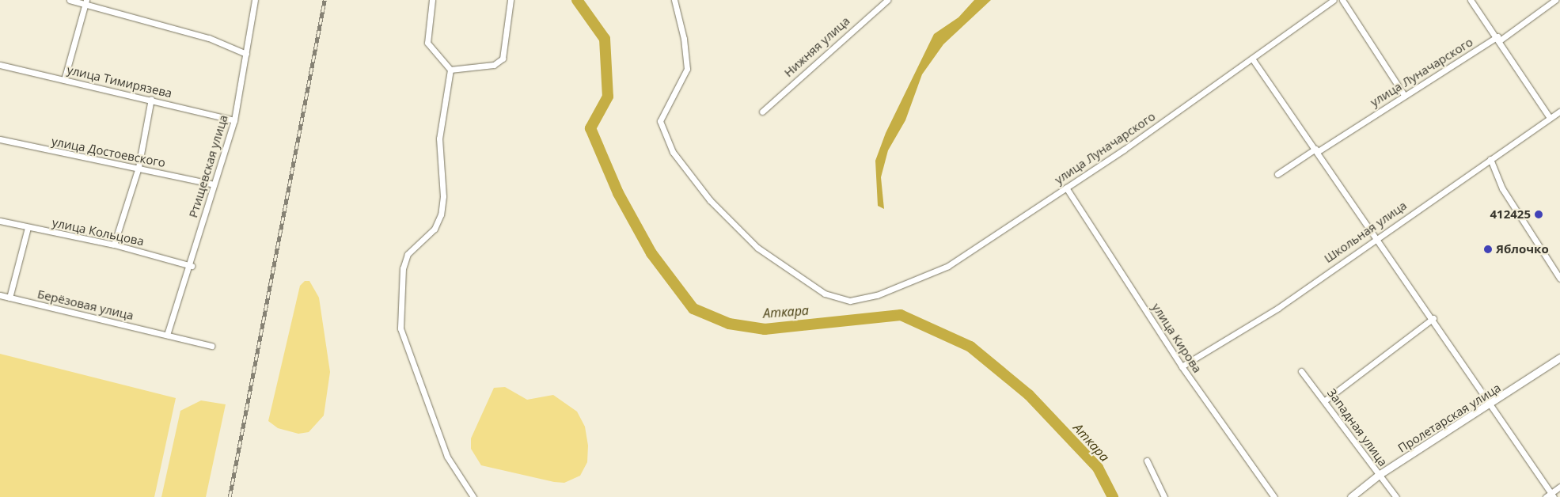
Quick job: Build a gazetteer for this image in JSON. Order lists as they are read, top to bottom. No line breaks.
{"streets":{"street":["Нижняя улица","улица Луначарского","улица Тимирязева","улица Достоевского","Ртищевская улица","улица Кольцова","Школьная улица","Берёзовая улица","улица Кирова","Пролетарская улица","Западная улица"]},"crossings":[["улица Луначарского","улица Кирова"],["улица Тимирязева","Ртищевская улица"],["улица Достоевского","Ртищевская улица"],["Ртищевская улица","улица Кольцова"],["Ртищевская улица","Берёзовая улица"],["Школьная улица","улица Кирова"],["Пролетарская улица","Западная улица"]],"water":["Аткара"],"places":["412425","Яблочко"]}
